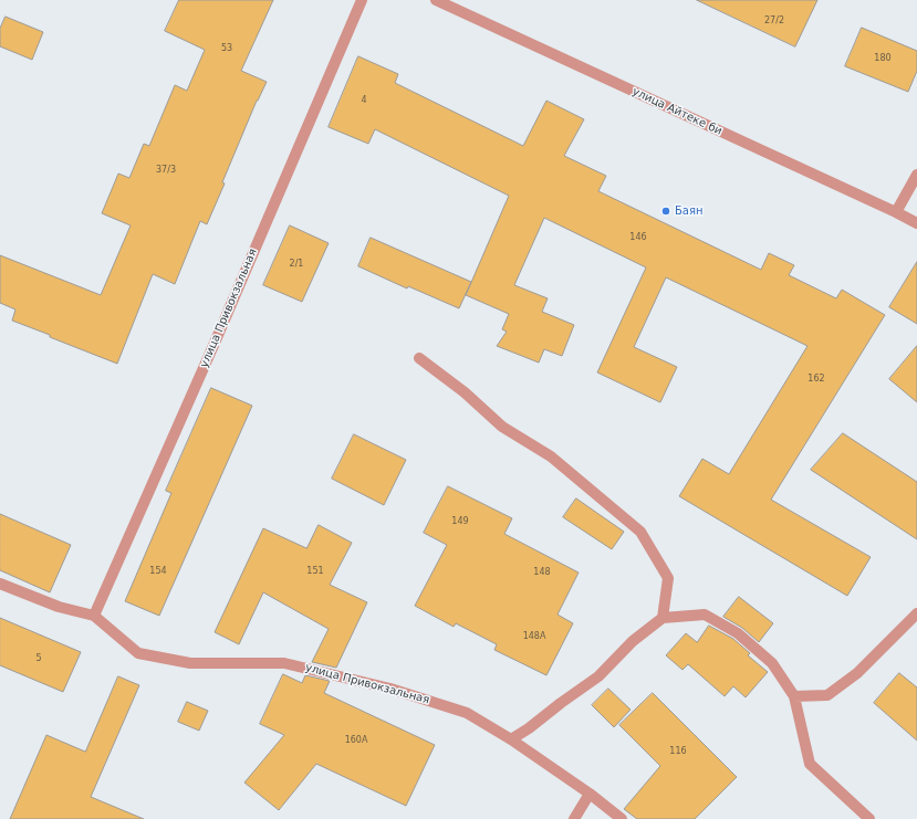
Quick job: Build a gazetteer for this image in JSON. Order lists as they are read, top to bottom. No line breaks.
{"streets":{"street":["улица Айтеке би","улица Привокзальная"]},"places":["Баян"],"house_numbers":["27/2","53","180","4","37/3","146","2/1","162","149","154","151","148","148А","5","160А","116"]}
